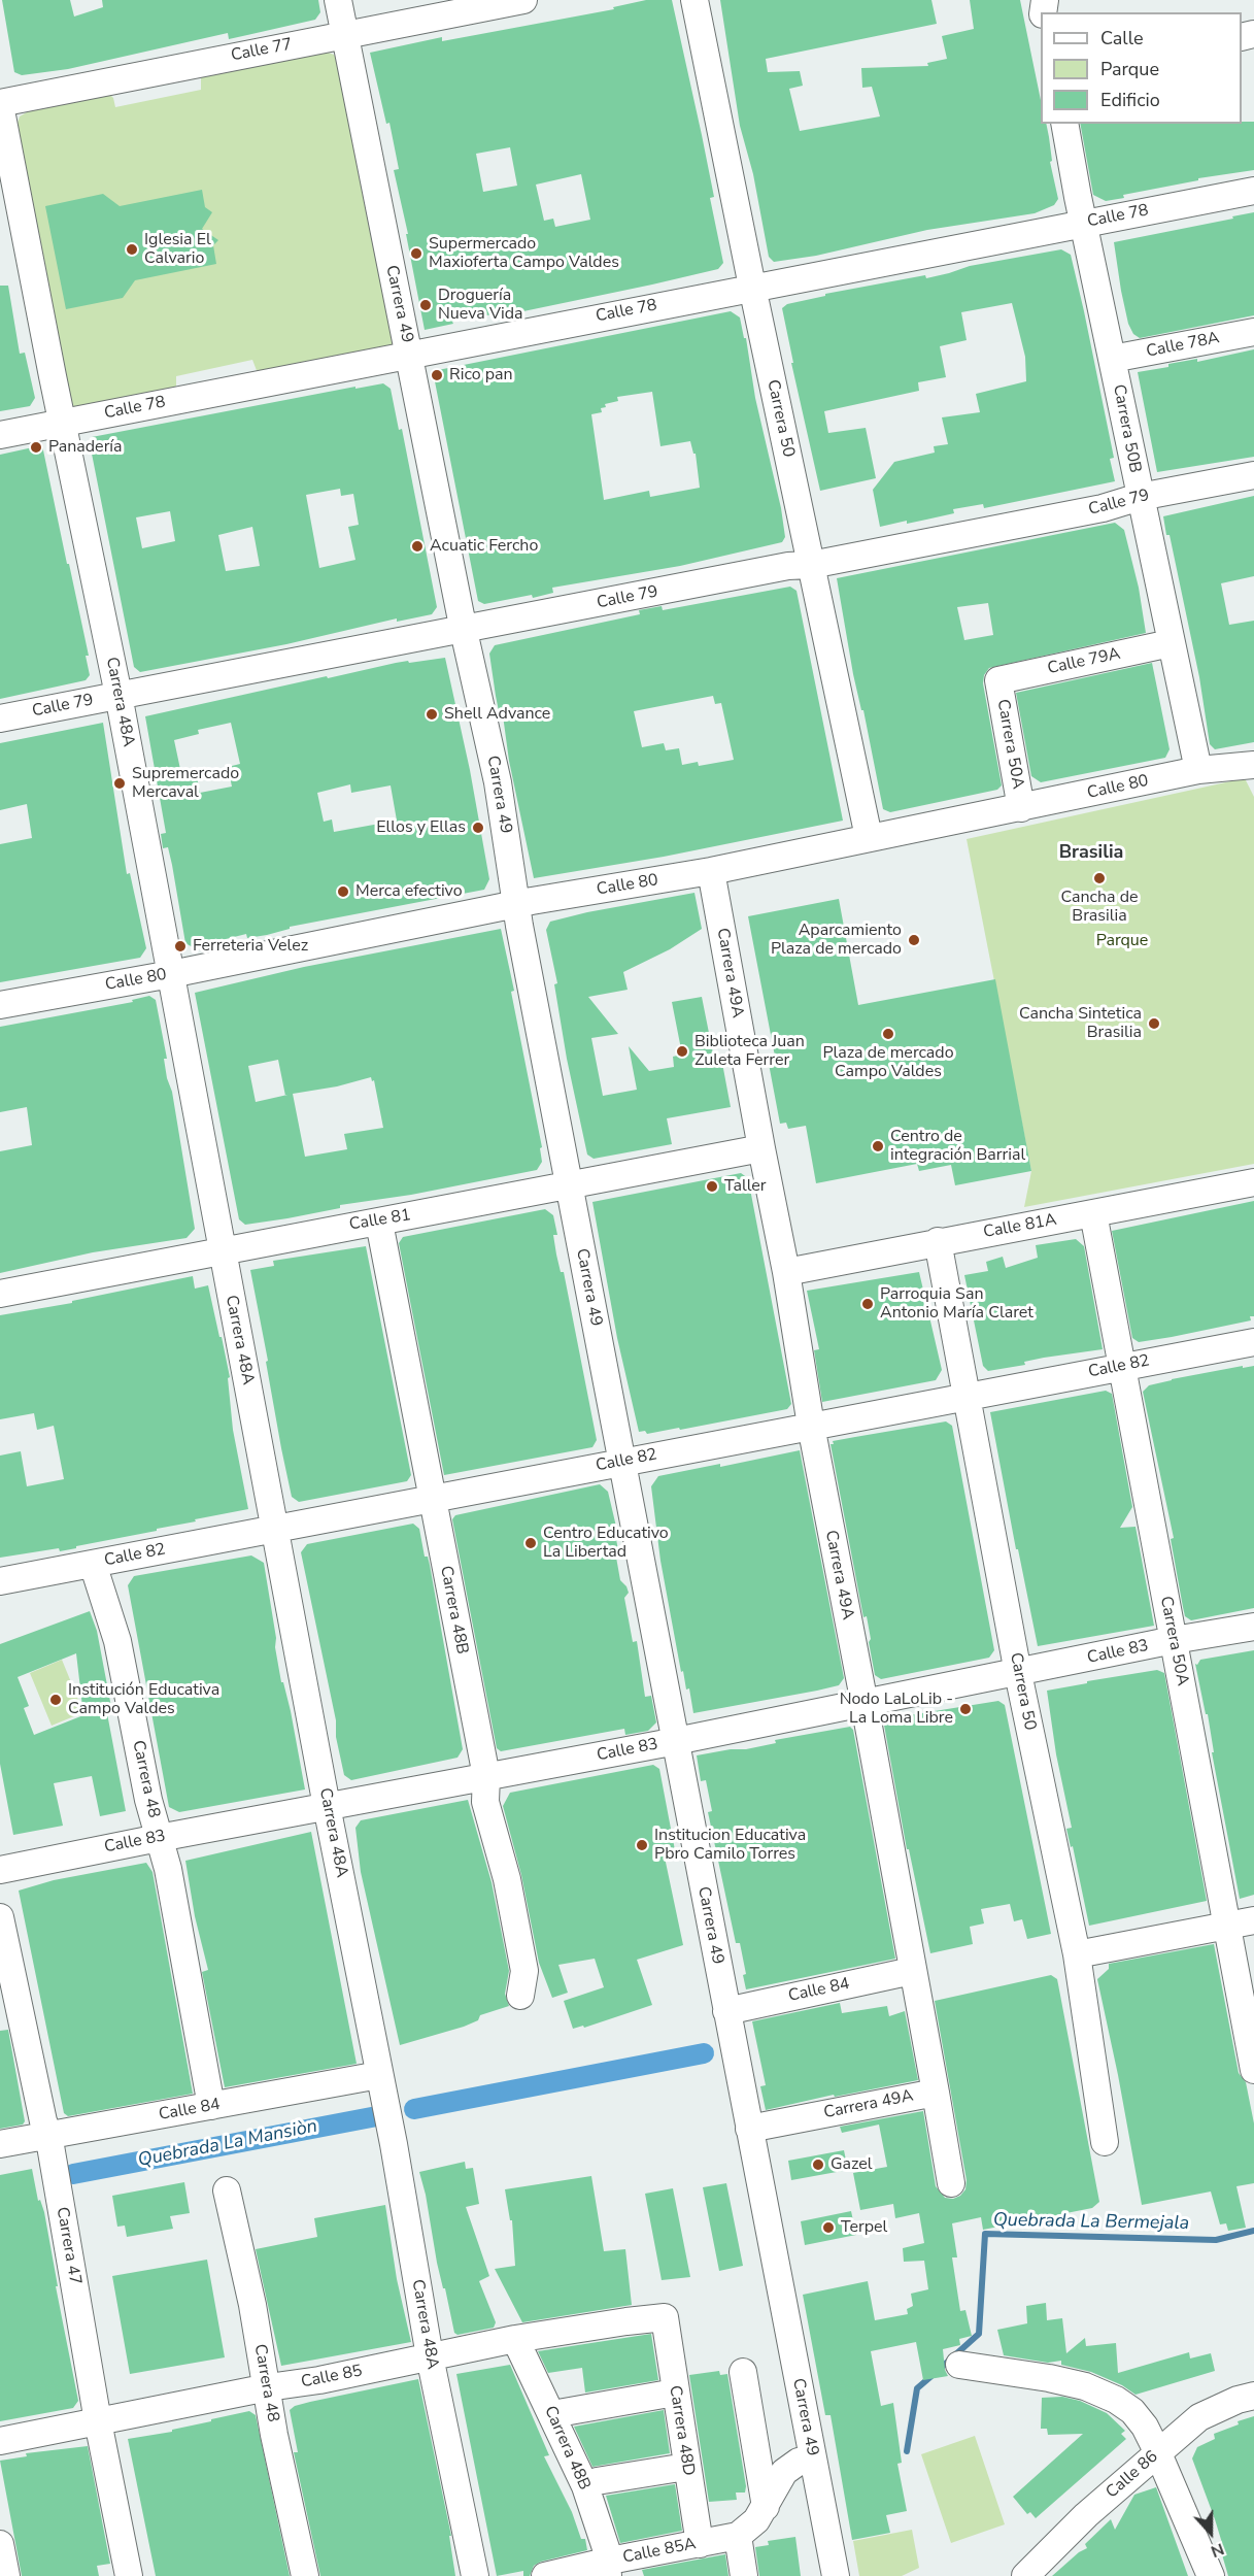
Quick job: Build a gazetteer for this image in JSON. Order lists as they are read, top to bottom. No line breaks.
{"streets":{"street":["Calle 77","Calle 78","Carrera 49","Calle 78A","Carrera 50","Carrera 50B","Calle 79","Calle 79A","Carrera 48A","Carrera 50A","Calle 80","Carrera 49A","Calle 81","Calle 81A","Calle 82","Carrera 48B","Calle 83","Carrera 48","Calle 84","Carrera 47","Calle 85","Carrera 48D","Calle 86","Calle 85A"]},"crossings":[["Calle 77","Carrera 49"],["Calle 77","Carrera 48A"],["Calle 78","Carrera 49"],["Calle 78","Carrera 50"],["Calle 78","Carrera 50B"],["Calle 78","Carrera 48A"],["Carrera 49","Calle 79"],["Carrera 49","Calle 80"],["Carrera 49","Carrera 49A"],["Carrera 49","Calle 81"],["Carrera 49","Calle 82"],["Carrera 49","Calle 83"],["Carrera 49","Calle 84"],["Calle 78A","Carrera 50B"],["Carrera 50","Calle 79"],["Carrera 50","Calle 80"],["Carrera 50","Calle 81A"],["Carrera 50","Calle 82"],["Carrera 50","Calle 83"],["Carrera 50B","Calle 79"],["Carrera 50B","Calle 79A"],["Carrera 50B","Calle 80"],["Calle 79","Carrera 48A"],["Calle 79A","Carrera 50A"],["Carrera 48A","Calle 80"],["Carrera 48A","Calle 81"],["Carrera 48A","Calle 82"],["Carrera 48A","Calle 83"],["Carrera 48A","Calle 84"],["Carrera 48A","Calle 85"],["Carrera 50A","Calle 80"],["Carrera 50A","Calle 81A"],["Carrera 50A","Calle 82"],["Carrera 50A","Calle 83"],["Calle 80","Carrera 49A"],["Carrera 49A","Calle 81"],["Carrera 49A","Calle 81A"],["Carrera 49A","Calle 82"],["Carrera 49A","Calle 83"],["Carrera 49A","Calle 84"],["Calle 81","Carrera 48B"],["Calle 82","Carrera 48B"],["Calle 82","Carrera 48"],["Carrera 48B","Calle 83"],["Carrera 48B","Calle 85"],["Carrera 48B","Calle 85A"],["Calle 83","Carrera 48"],["Carrera 48","Calle 84"],["Carrera 48","Calle 85"],["Calle 84","Carrera 47"],["Carrera 47","Calle 85"],["Calle 85","Carrera 48D"],["Carrera 48D","Calle 85A"]],"districts":["Brasilia"],"water":["Quebrada La Mansiòn","Quebrada La Bermejala"],"parks":["Parque"],"places":["Iglesia El Calvario","Supermercado Maxioferta Campo Valdes","Droguería Nueva Vida","Rico pan","Panadería","Acuatic Fercho","Shell Advance","Supremercado Mercaval","Ellos y Ellas","Cancha de Brasilia","Merca efectivo","Aparcamiento Plaza de mercado","Ferreteria Velez","Cancha Sintetica Brasilia","Plaza de mercado Campo Valdes","Biblioteca Juan Zuleta Ferrer","Centro de integración Barrial","Taller","Parroquia San Antonio María Claret","Centro Educativo La Libertad","Institución Educativa Campo Valdes","Nodo LaLoLib - La Loma Libre","Institucion Educativa Pbro Camilo Torres","Gazel","Terpel"],"legend":["Calle","Parque","Edificio"],"north":"bottom"}
